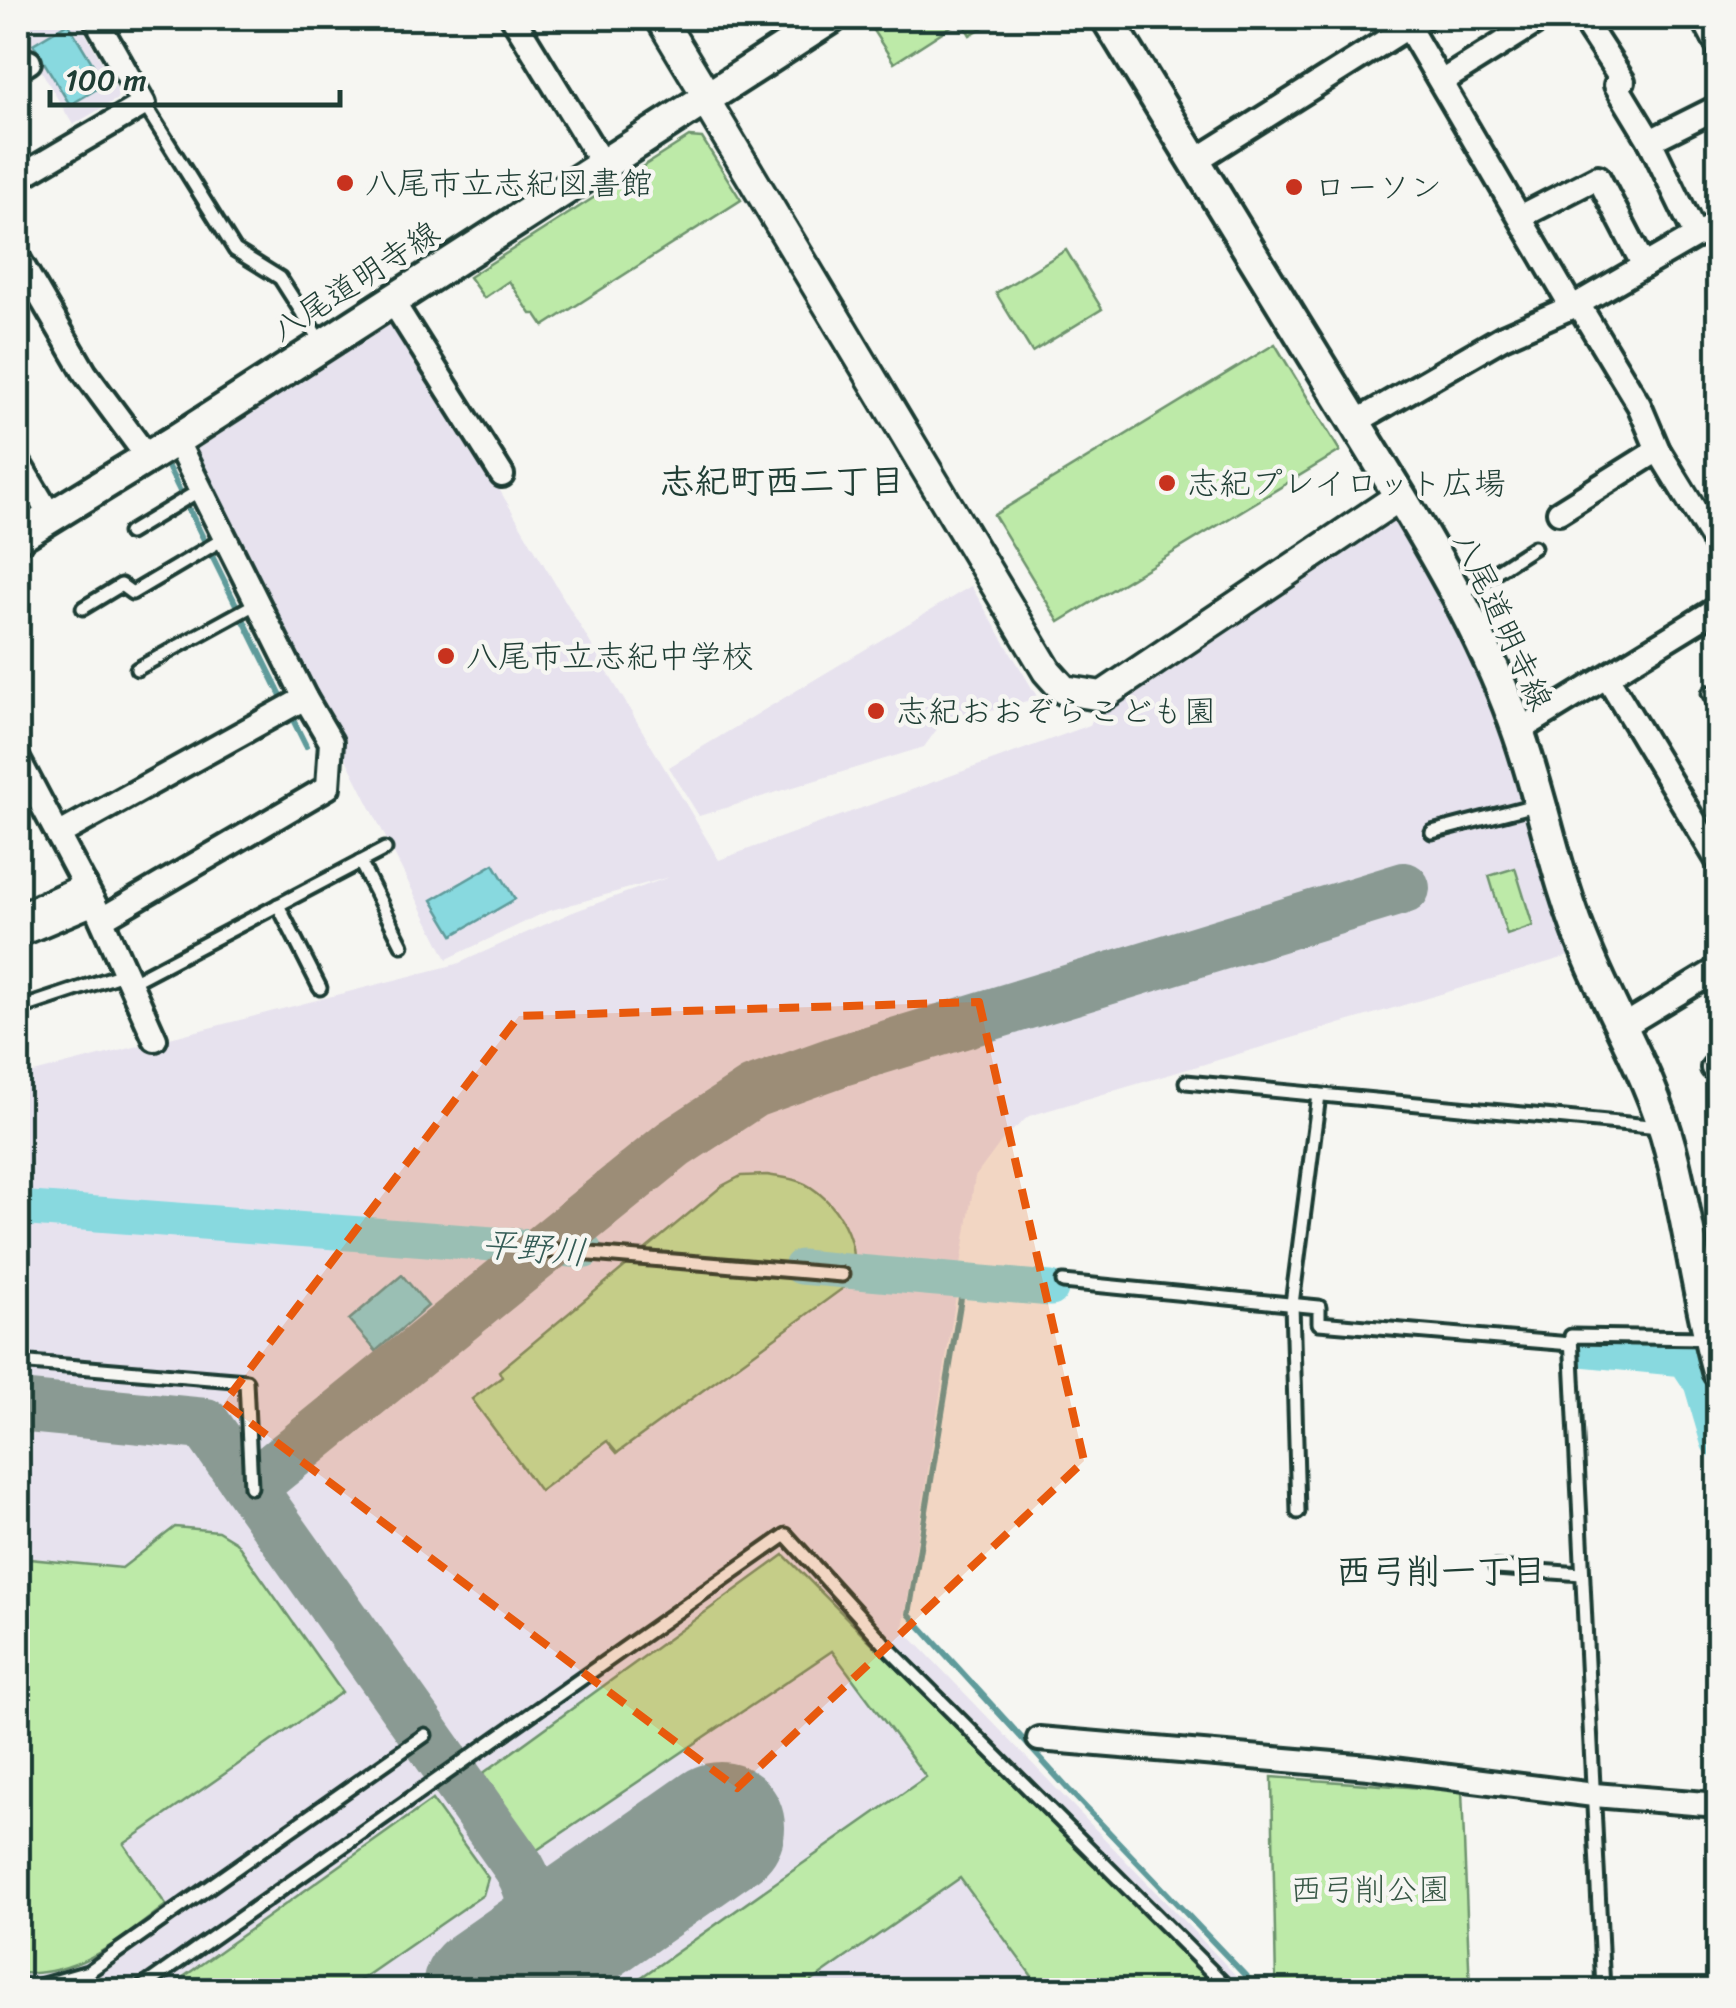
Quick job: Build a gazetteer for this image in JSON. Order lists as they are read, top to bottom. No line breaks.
{"streets":{"main road":["八尾道明寺線"]},"districts":["志紀町西二丁目","西弓削一丁目"],"water":["平野川"],"parks":["西弓削公園"],"places":["八尾市立志紀図書館","ローソン","志紀プレイロット広場","八尾市立志紀中学校","志紀おおぞらこども園"],"scale_bar":"100 m"}
